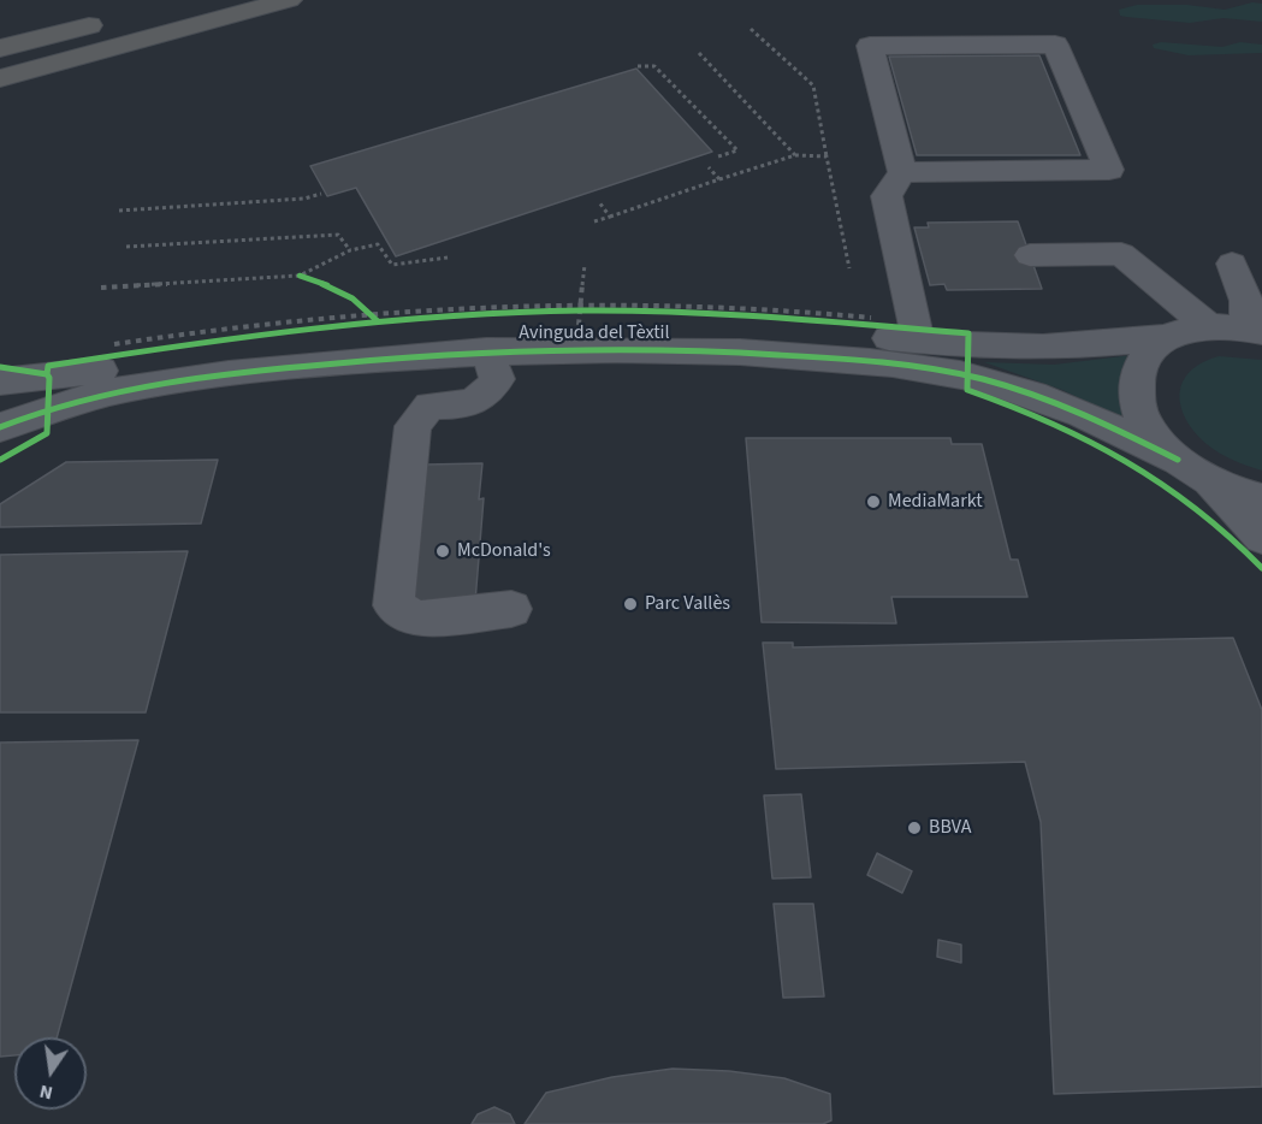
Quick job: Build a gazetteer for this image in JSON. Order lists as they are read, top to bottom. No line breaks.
{"streets":{"street":["Avinguda del Tèxtil"]},"places":["MediaMarkt","McDonald's","Parc Vallès","BBVA"],"north":"bottom"}
